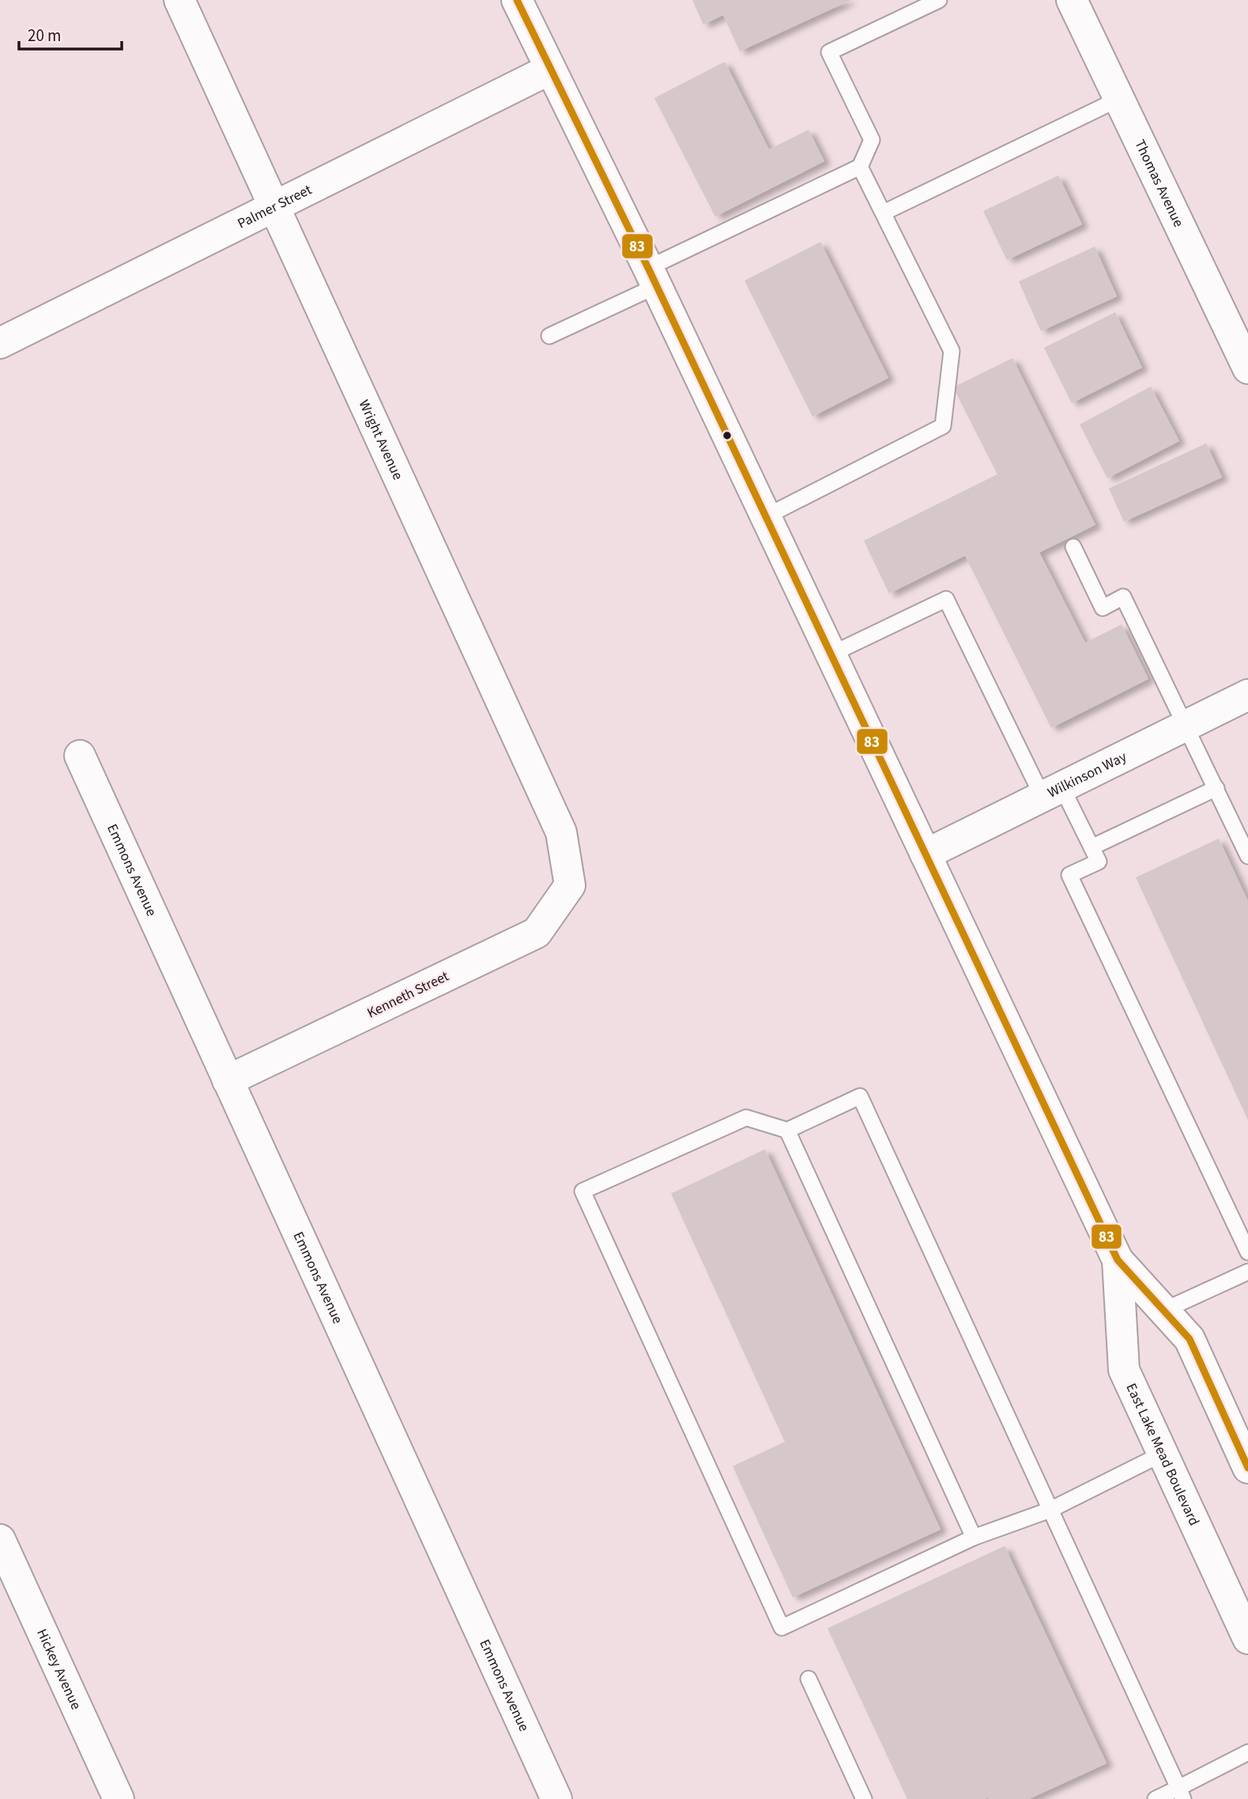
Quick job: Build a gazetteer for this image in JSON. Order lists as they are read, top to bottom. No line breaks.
{"streets":{"street":["Thomas Avenue","Palmer Street","Wright Avenue","Wilkinson Way","Emmons Avenue","Kenneth Street","East Lake Mead Boulevard","Hickey Avenue"]},"crossings":[["Palmer Street","Wright Avenue"],["Palmer Street","East Lake Mead Boulevard"],["Wright Avenue","Kenneth Street"],["Wilkinson Way","East Lake Mead Boulevard"],["Emmons Avenue","Kenneth Street"]],"lines":["transit line 83"],"scale_bar":"20 m"}
